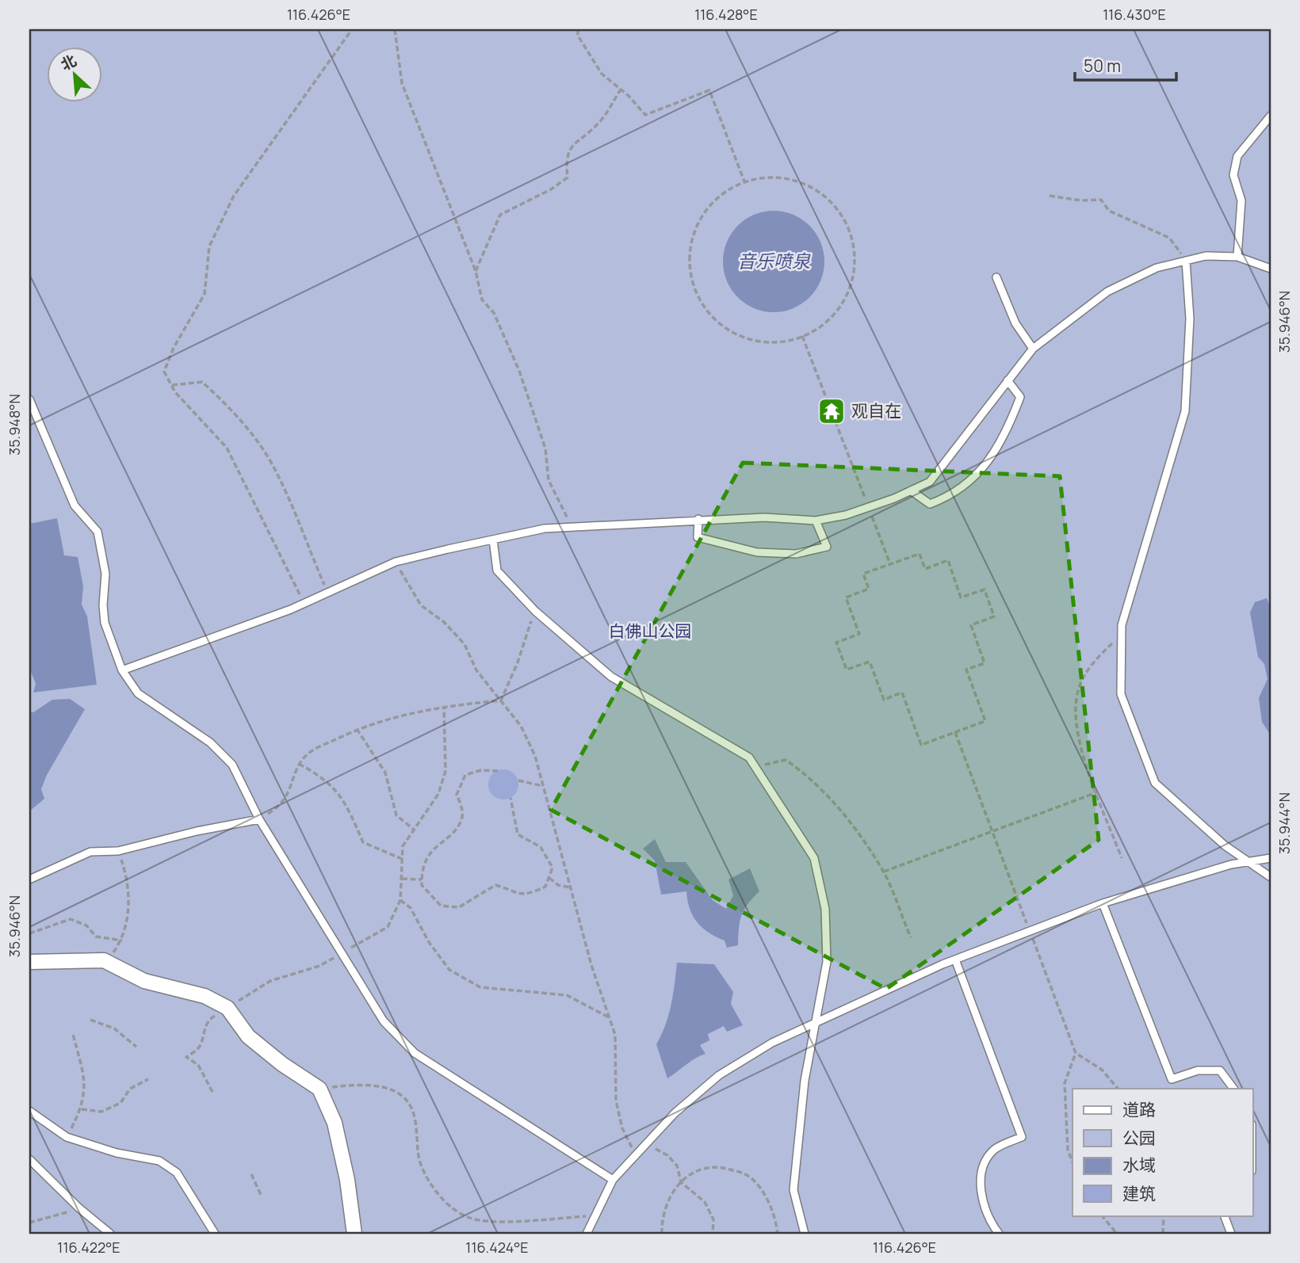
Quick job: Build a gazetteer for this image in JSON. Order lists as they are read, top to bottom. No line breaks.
{"water":["音乐喷泉"],"parks":["白佛山公园"],"places":{"temple":["观自在"]},"legend":["道路","公园","水域","建筑"],"scale_bar":"50 m","north":"top left","coordinates":["116.426°E","116.428°E","116.430°E","35.946°N","35.948°N","35.944°N","116.422°E","116.424°E"]}
